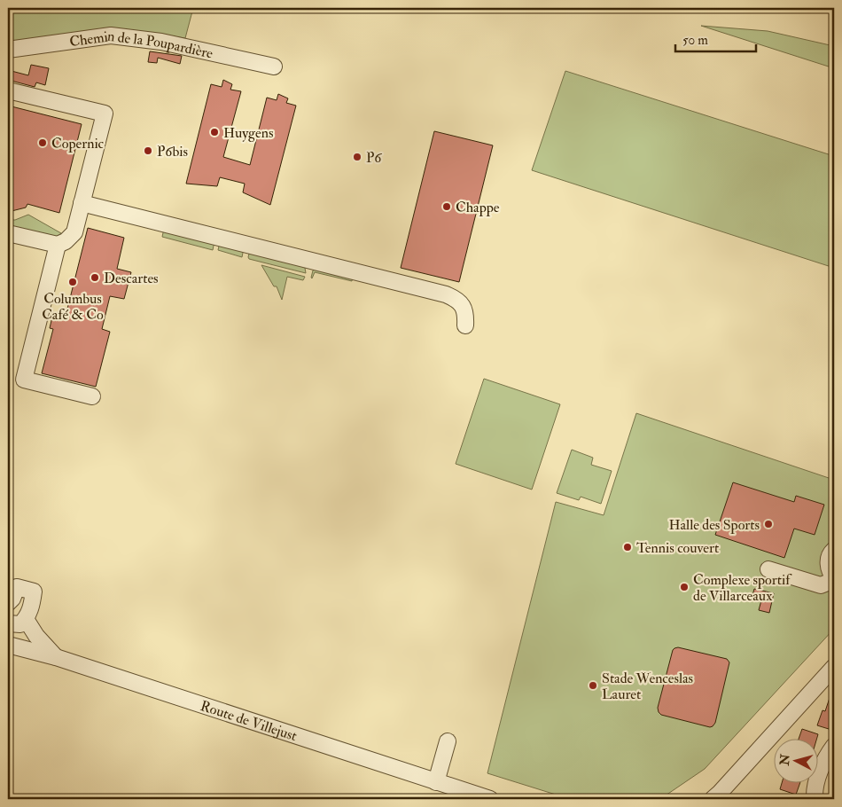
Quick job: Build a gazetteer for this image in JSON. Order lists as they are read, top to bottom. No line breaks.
{"streets":{"street":["Chemin de la Poupardière","Route de Villejust"]},"places":["Huygens","Copernic","P6bis","P6","Chappe","Descartes","Columbus Café & Co","Halle des Sports","Tennis couvert","Complexe sportif de Villarceaux","Stade Wenceslas Lauret"],"scale_bar":"50 m","north":"left"}
